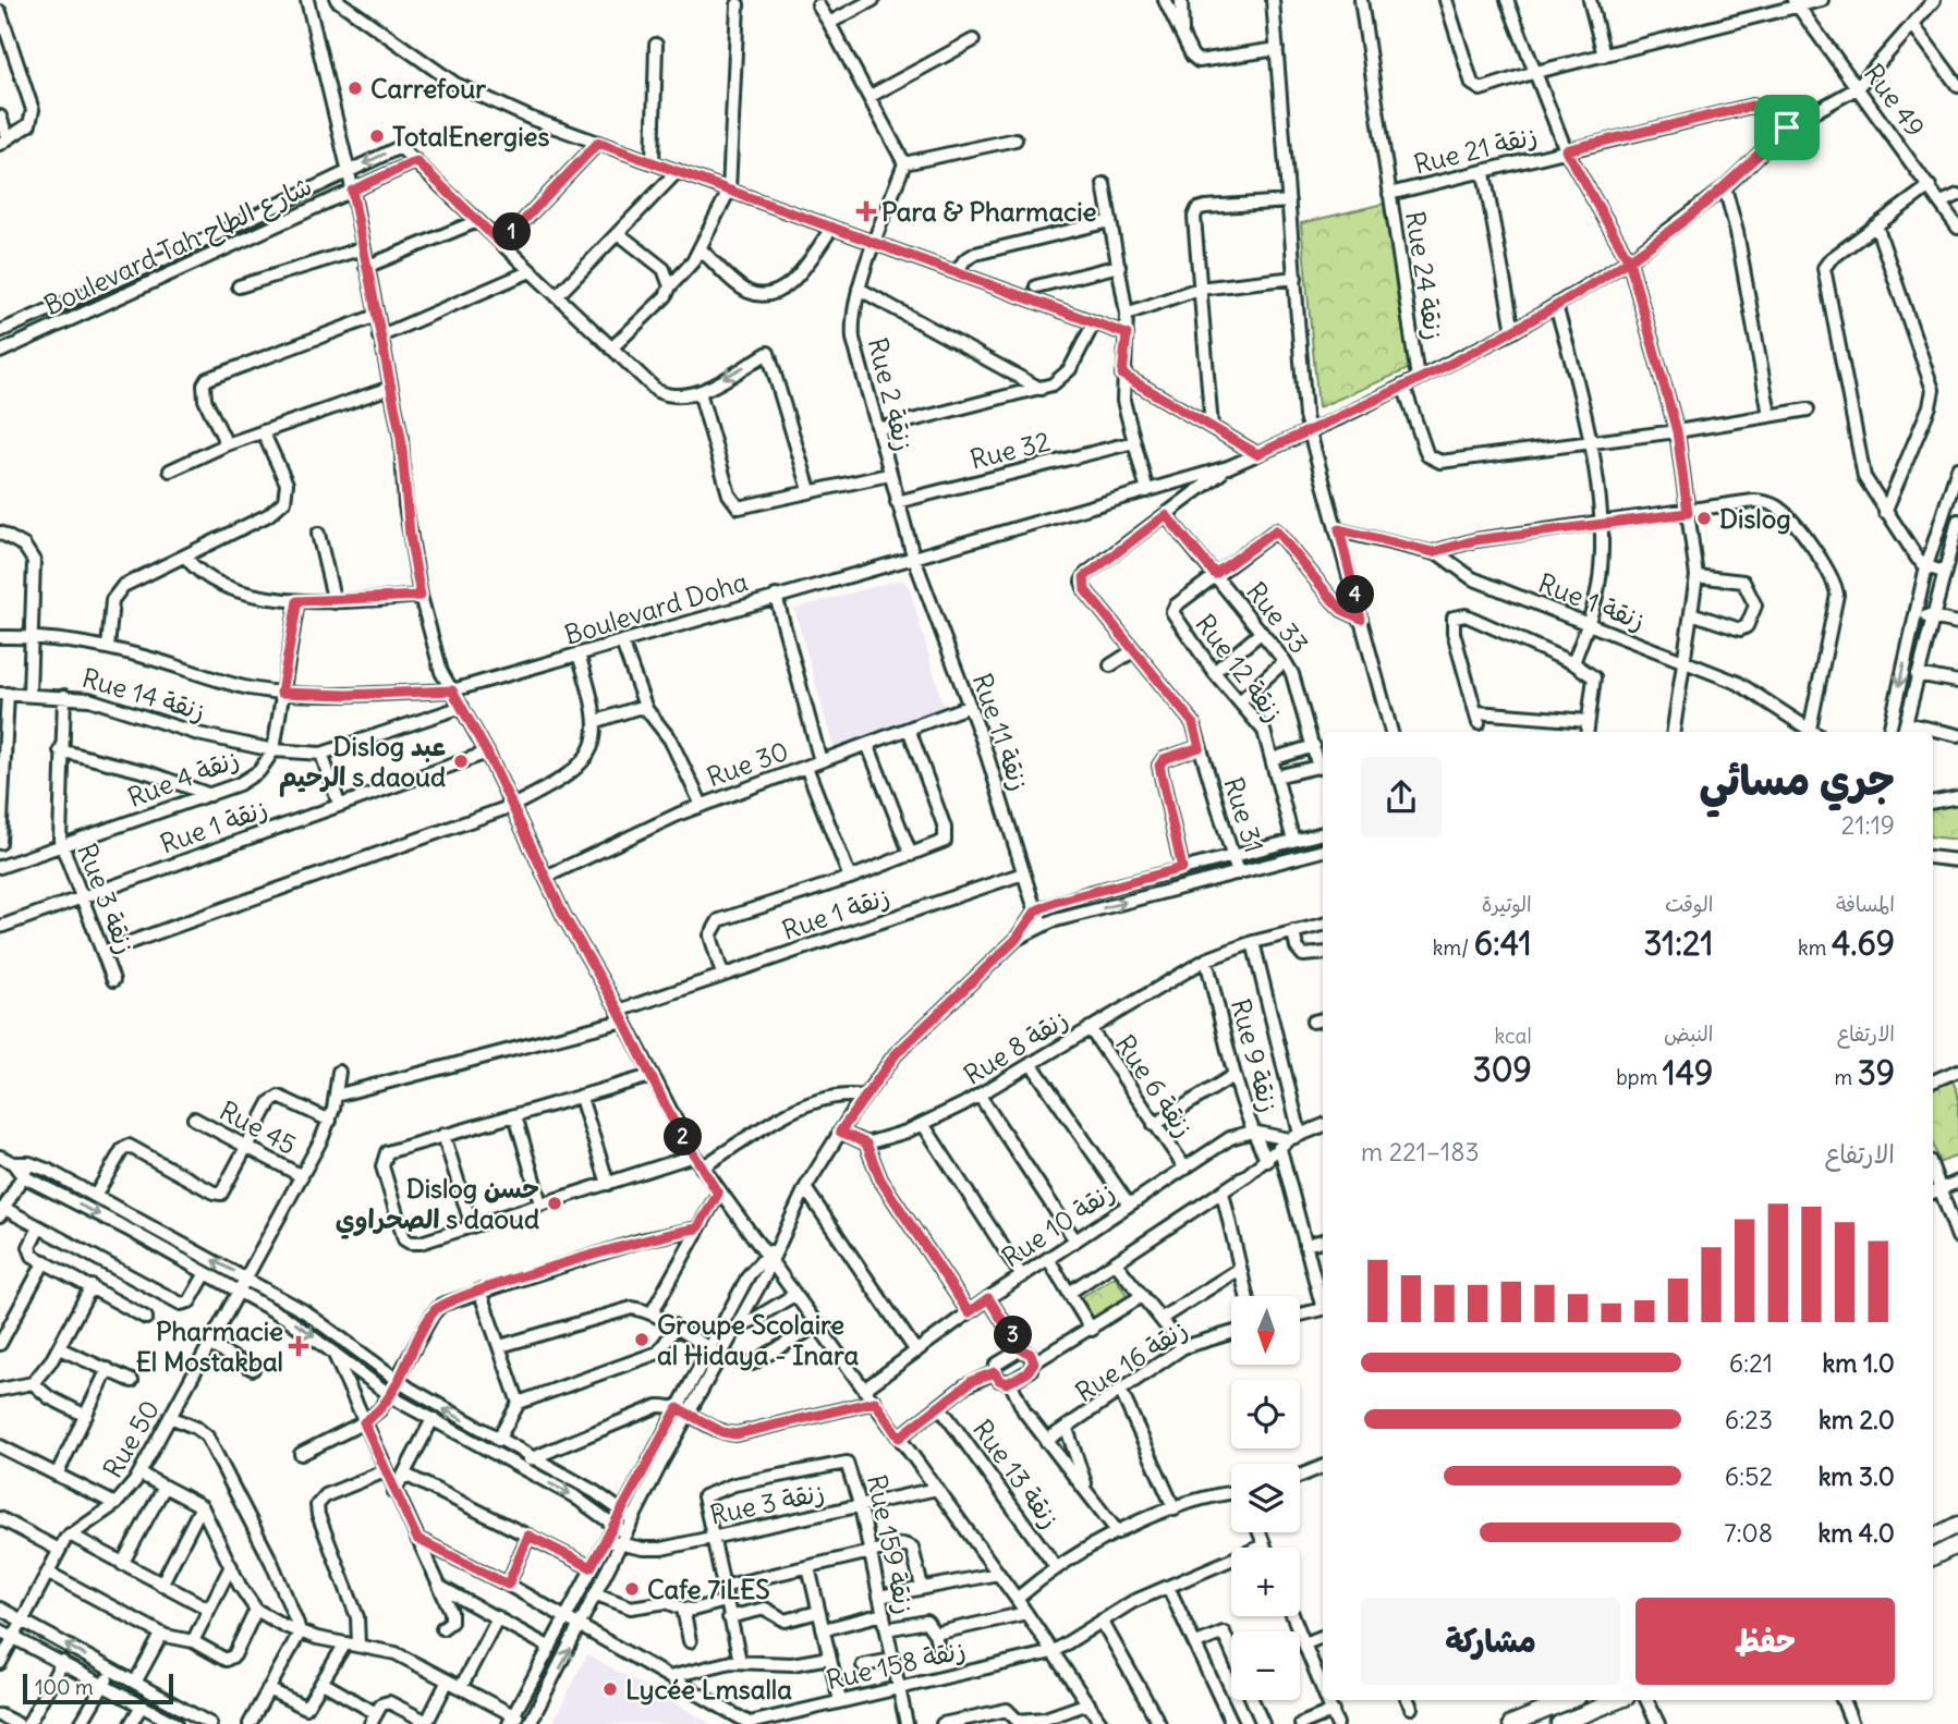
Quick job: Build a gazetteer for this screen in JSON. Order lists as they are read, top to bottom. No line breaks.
{"streets":{"street":["Rue 49","Rue 21 زنقة","Boulevard Tah شارع الطاح","Rue 24 زنقة","Rue 2 زنقة","Rue 32","Rue 1 زنقة","Boulevard Doha","Rue 33","Rue 12 زنقة","Rue 14 زنقة","Rue 11 زنقة","Rue 30","Rue 4 زنقة","Rue 31","Rue 3 زنقة","Rue 8 زنقة","Rue 9 زنقة","Rue 6 زنقة","Rue 45","Rue 10 زنقة","Rue 16 زنقة","Rue 50","Rue 13 زنقة","Rue 159 زنقة","Rue 158 زنقة"]},"crossings":[["Rue 49","Boulevard Doha"],["Rue 21 زنقة","Rue 24 زنقة"],["Rue 21 زنقة","Boulevard Doha"],["Rue 24 زنقة","Boulevard Doha"],["Rue 2 زنقة","Rue 32"],["Rue 2 زنقة","Boulevard Doha"],["Rue 2 زنقة","Rue 11 زنقة"],["Rue 1 زنقة","Rue 11 زنقة"],["Rue 1 زنقة","Rue 3 زنقة"],["Boulevard Doha","Rue 11 زنقة"],["Rue 33","Rue 12 زنقة"],["Rue 33","Rue 31"],["Rue 14 زنقة","Rue 4 زنقة"],["Rue 14 زنقة","Rue 3 زنقة"],["Rue 11 زنقة","Rue 30"],["Rue 4 زنقة","Rue 3 زنقة"],["Rue 3 زنقة","Rue 159 زنقة"],["Rue 8 زنقة","Rue 9 زنقة"],["Rue 8 زنقة","Rue 6 زنقة"],["Rue 9 زنقة","Rue 10 زنقة"],["Rue 6 زنقة","Rue 10 زنقة"],["Rue 45","Rue 50"],["Rue 159 زنقة","Rue 158 زنقة"]],"places":{"other":["Carrefour","TotalEnergies","Dislog","Dislog عبد الرحيم s daoud","Dislog حسن الصحراوي s daoud","Groupe Scolaire al Hidaya - Inara","Cafe 7iLES","Lycée Lmsalla"],"health":["Para & Pharmacie","Pharmacie El Mostakbal"]},"scale_bar":"100 m","north":"bottom","page":{"pins":["1","4","2","3"],"heading":["جري مسائي","21:19"],"stats":[["المسافة","4.69 km"],["الوقت","31:21"],["الوتيرة","6:41 /km"],["الارتفاع","39 m"],["النبض","149 bpm"],["kcal","309"]],"chart":["الارتفاع","183–221 m"],"map_buttons":["+","−"],"list":[{"name":"1.0 km","note":"6:21"},{"name":"2.0 km","note":"6:23"},{"name":"3.0 km","note":"6:52"},{"name":"4.0 km","note":"7:08"}],"buttons":["حفظ","مشاركة"],"scale":"100 m"}}
